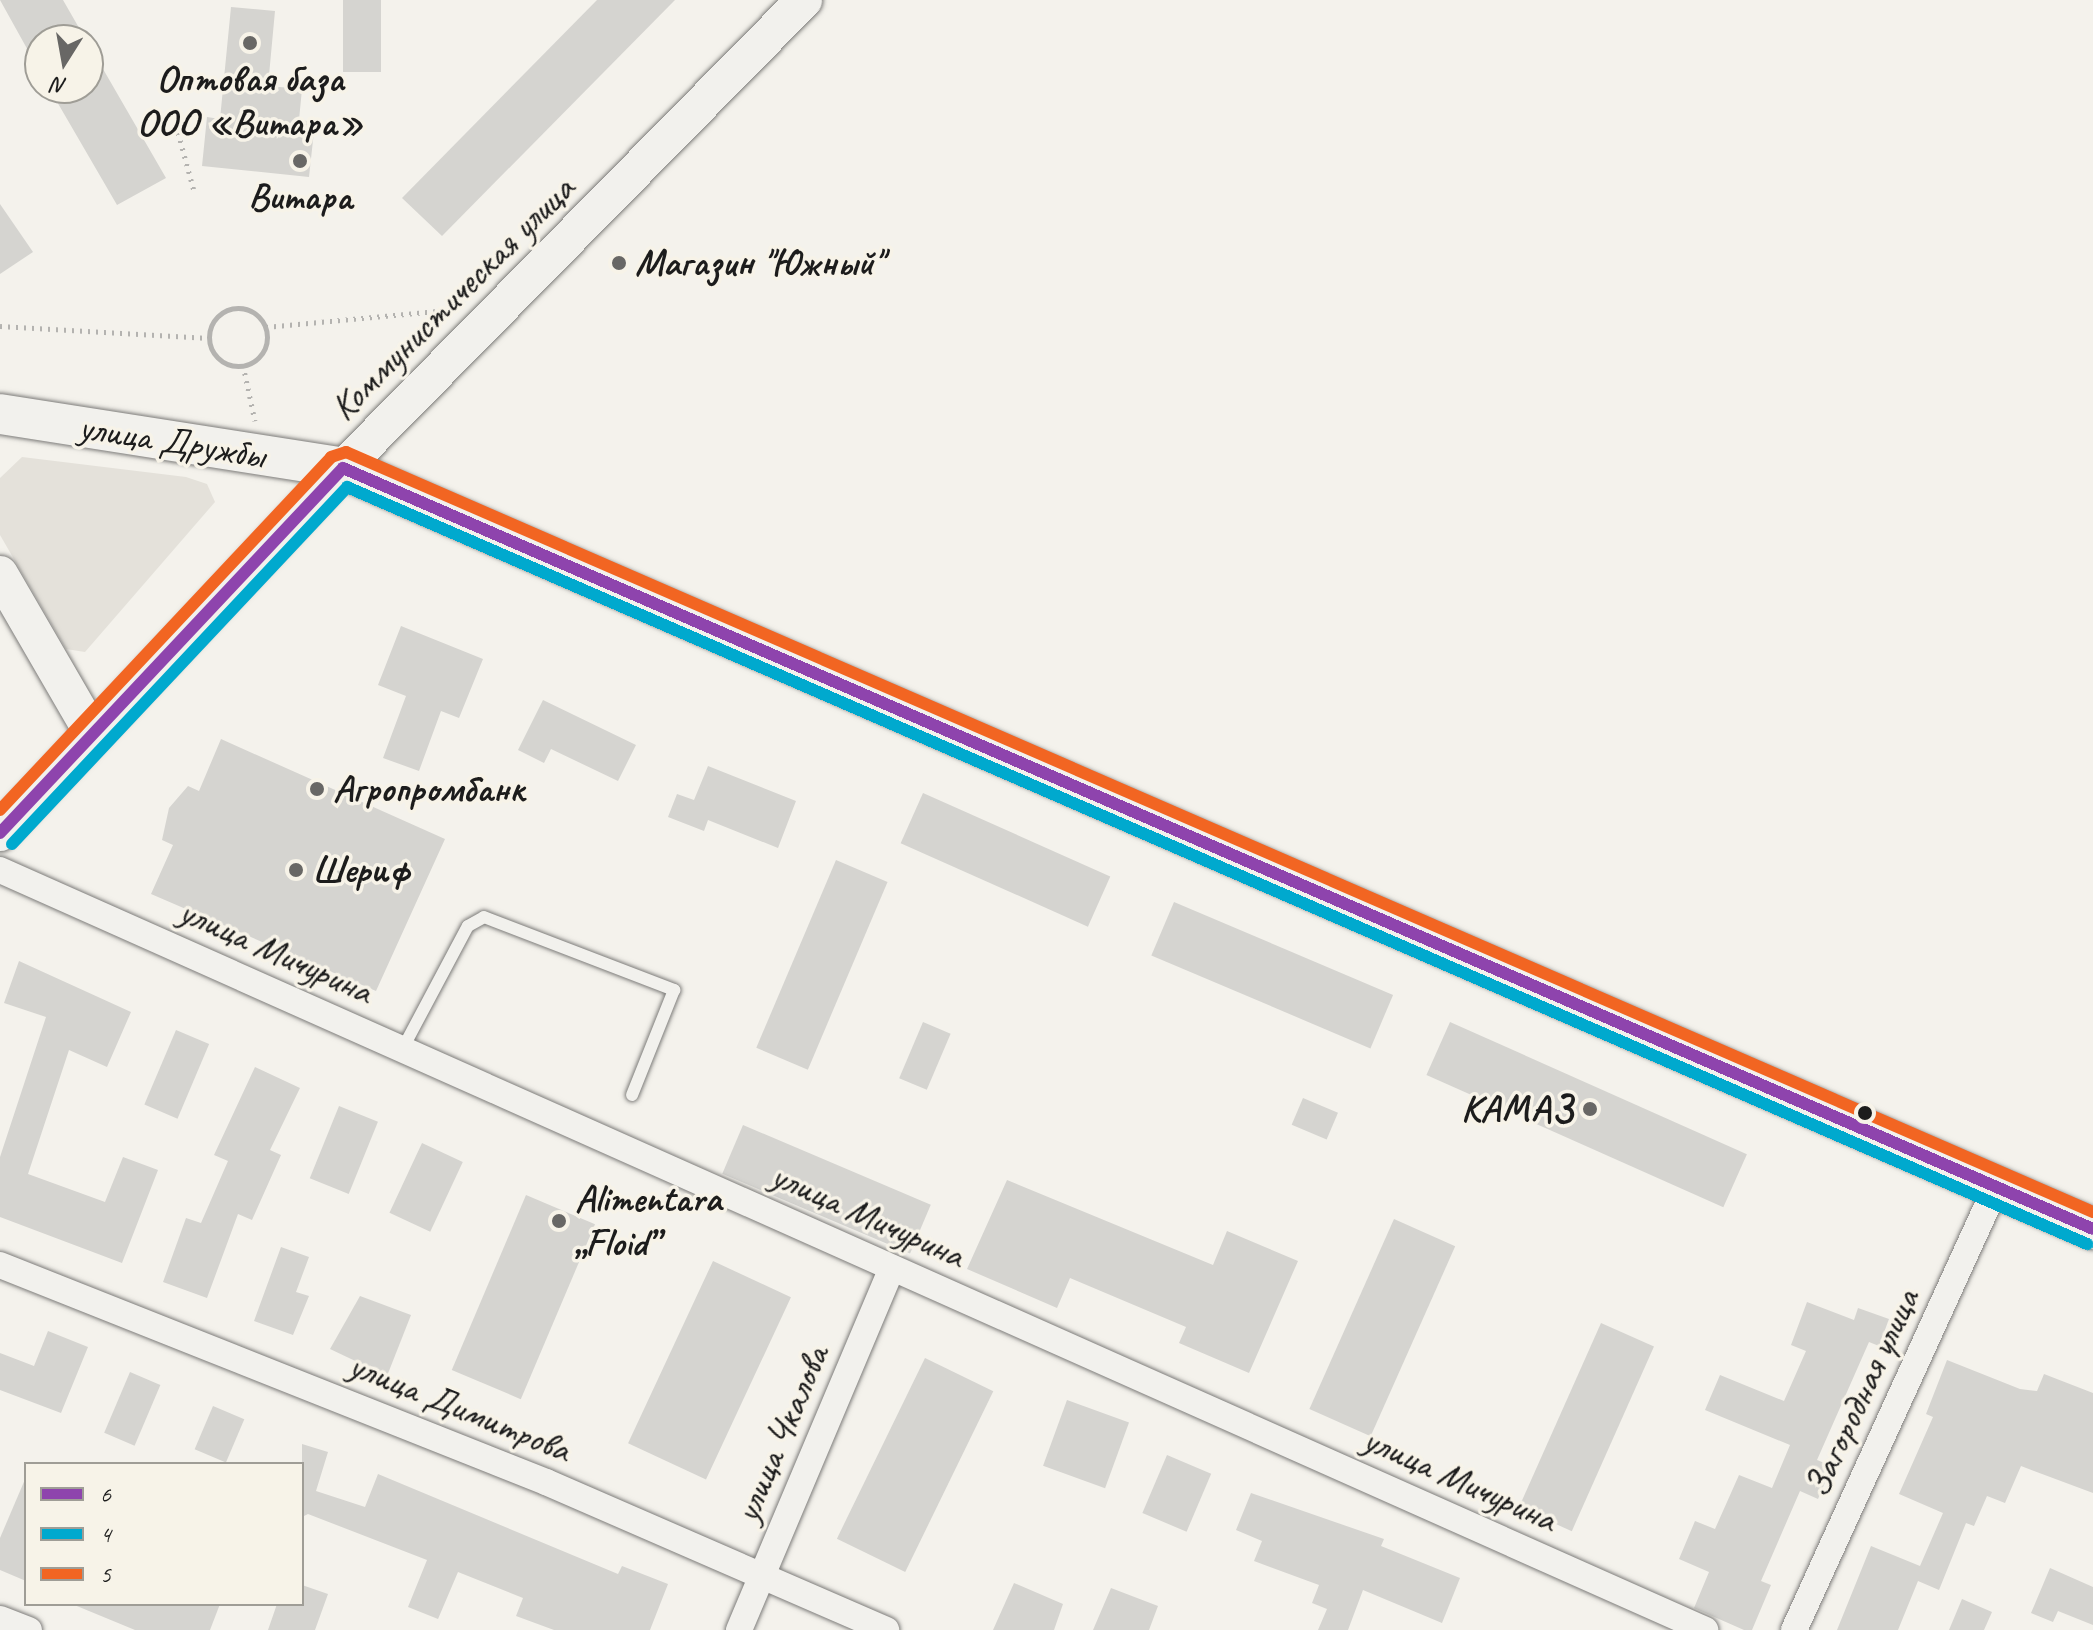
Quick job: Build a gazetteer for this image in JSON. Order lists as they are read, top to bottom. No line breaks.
{"streets":{"main road":["Коммунистическая улица","улица Дружбы"],"street":["улица Мичурина","Загородная улица","улица Димитрова","улица Чкалова"]},"crossings":[["Коммунистическая улица","улица Дружбы"],["улица Дружбы","Загородная улица"],["улица Мичурина","улица Чкалова"],["улица Димитрова","улица Чкалова"]],"places":["Оптовая база ООО «Витара»","Витара","Магазин \"Южный\"","Агропромбанк","Шериф","КАМАЗ","Alimentara „Floid”"],"lines":["transit line 5","transit line 6","transit line 4"],"legend":["6","4","5"],"north":"bottom"}
